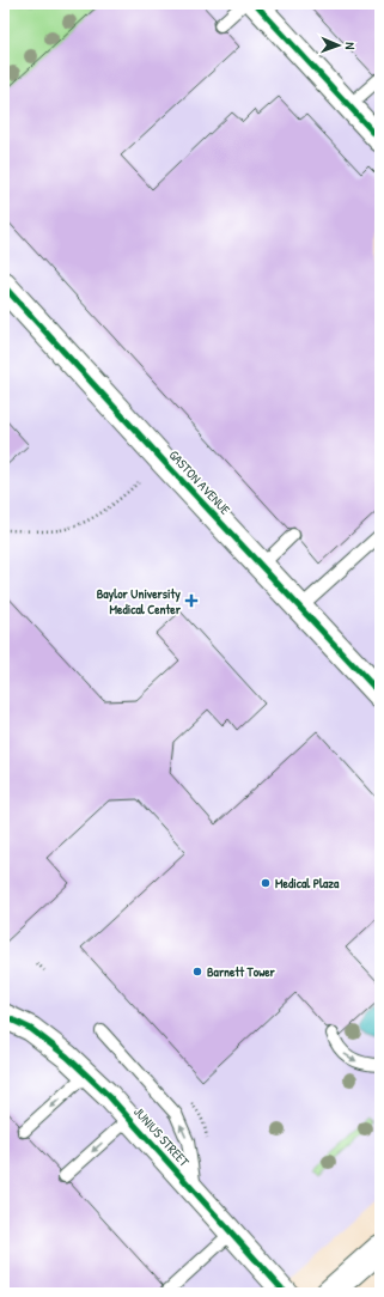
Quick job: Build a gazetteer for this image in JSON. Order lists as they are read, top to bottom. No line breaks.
{"streets":{"street":["GASTON AVENUE","JUNIUS STREET"]},"places":{"health":["Baylor University Medical Center"],"other":["Medical Plaza","Barnett Tower"]},"north":"right"}
